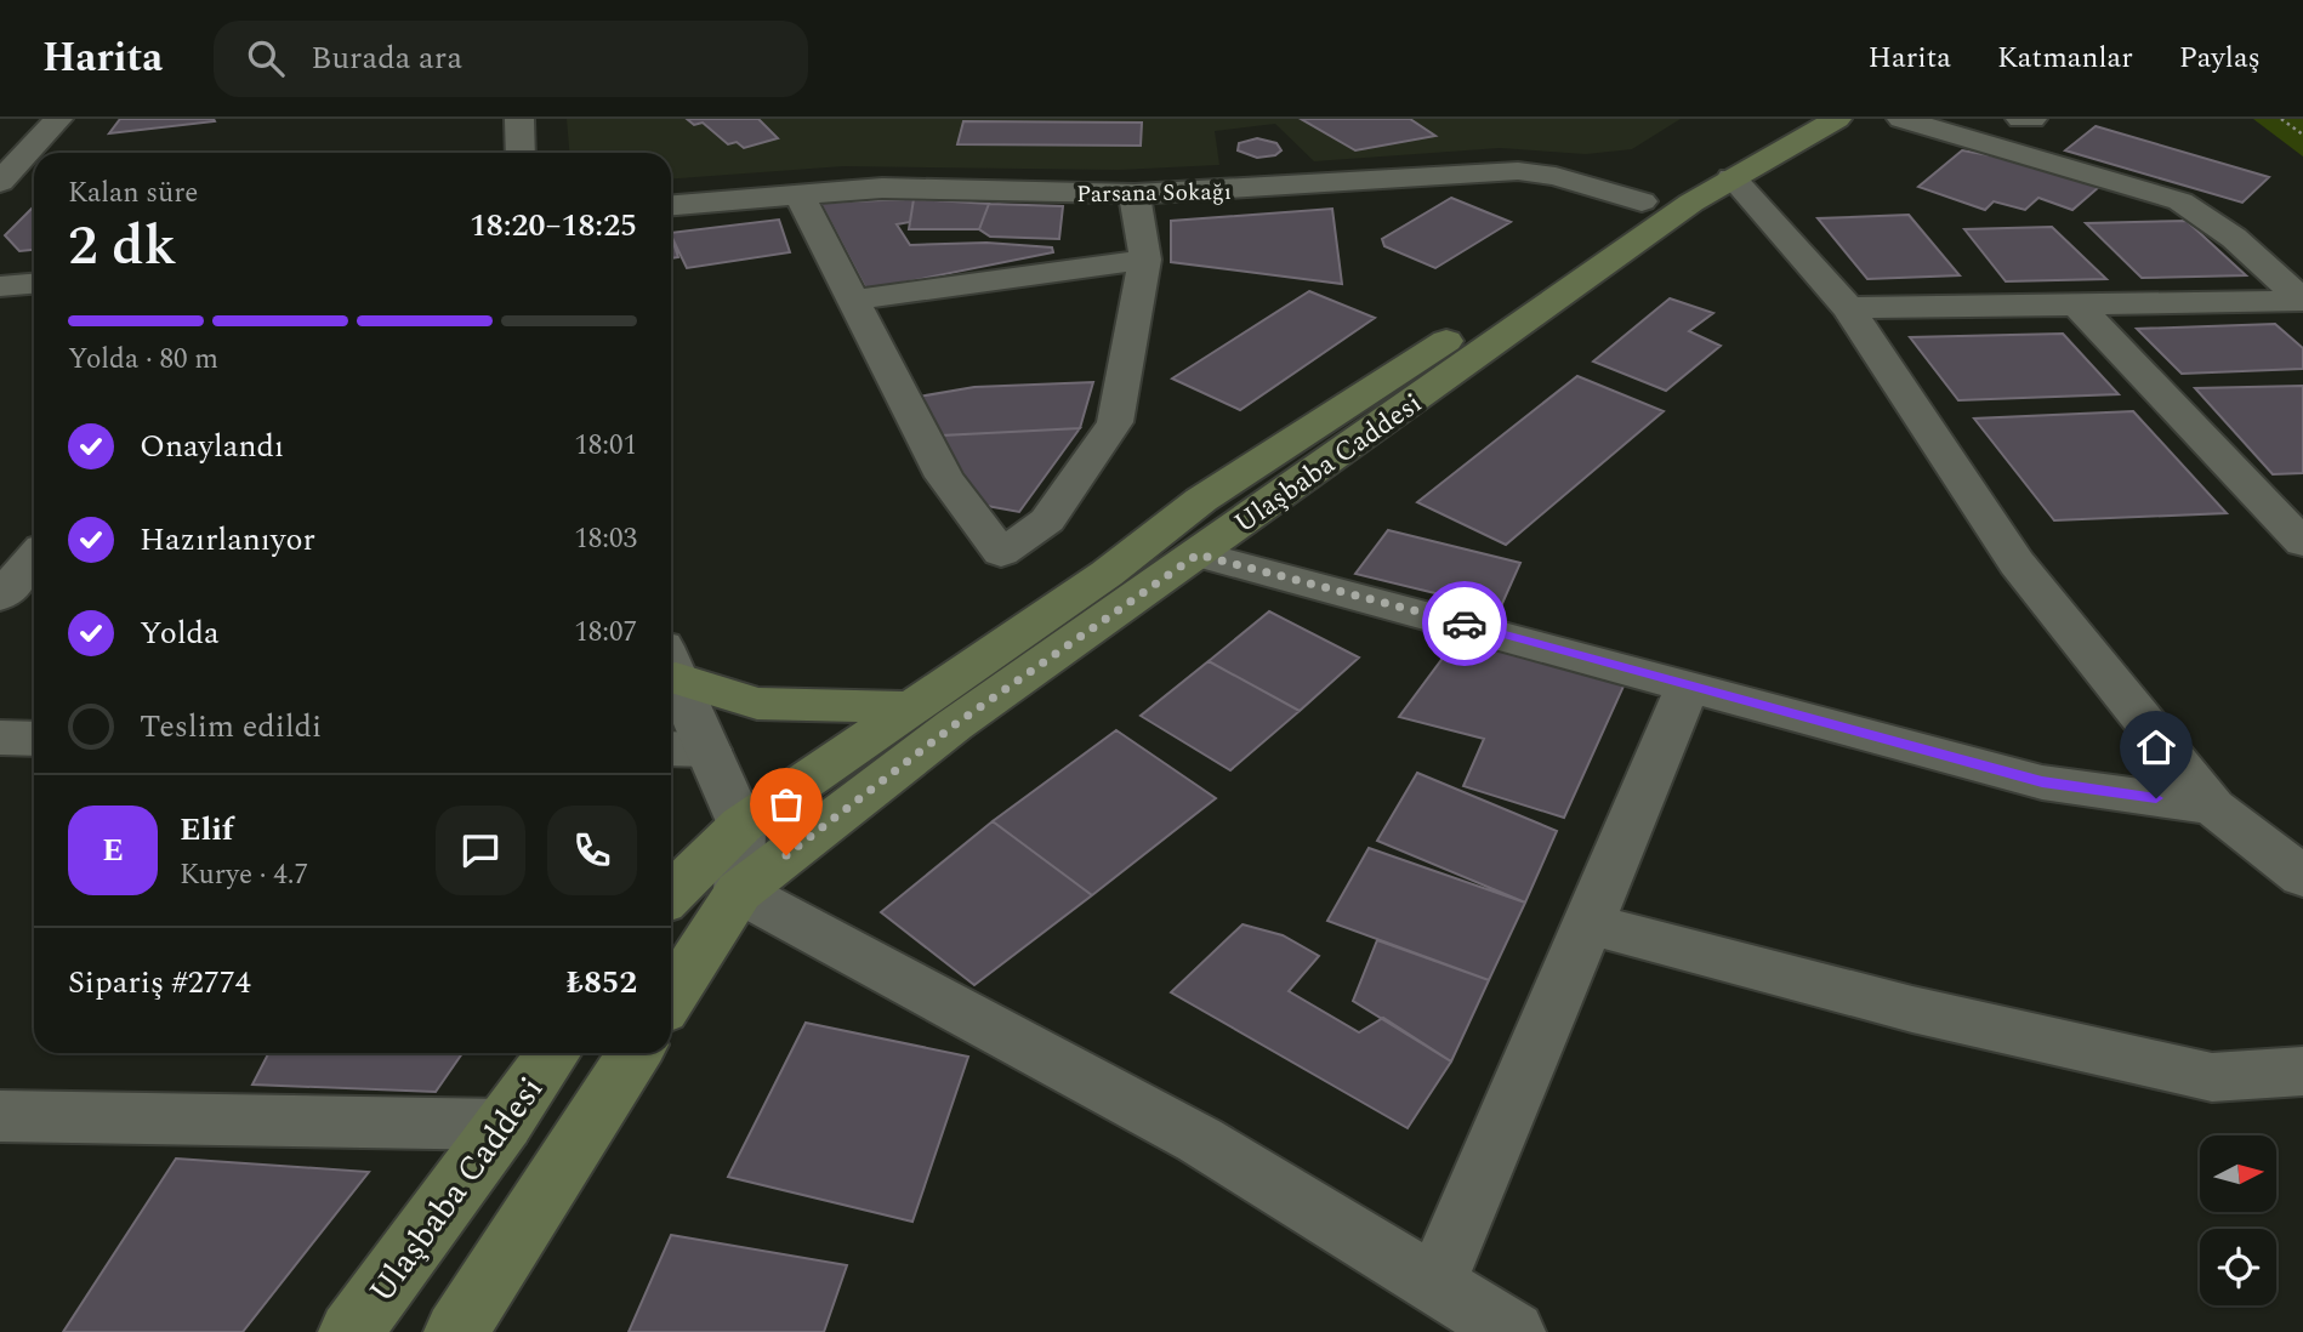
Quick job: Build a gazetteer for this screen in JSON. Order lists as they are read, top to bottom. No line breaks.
{"streets":{"main road":["Ulaşbaba Caddesi"],"street":["Parsana Sokağı"]},"crossings":[["Parsana Sokağı","Ulaşbaba Caddesi"]],"north":"right","page":{"header":"Harita","search":"Burada ara","nav":["Harita","Katmanlar","Paylaş"],"heading":["2 dk","Kalan süre","18:20–18:25"],"panel":["Elif","Kurye · 4.7","Sipariş #2774","₺852"],"bar":"Yolda · 80 m","list":[["Onaylandı","18:01"],["Hazırlanıyor","18:03"],["Yolda","18:07"],"Teslim edildi"],"round":"E"}}
